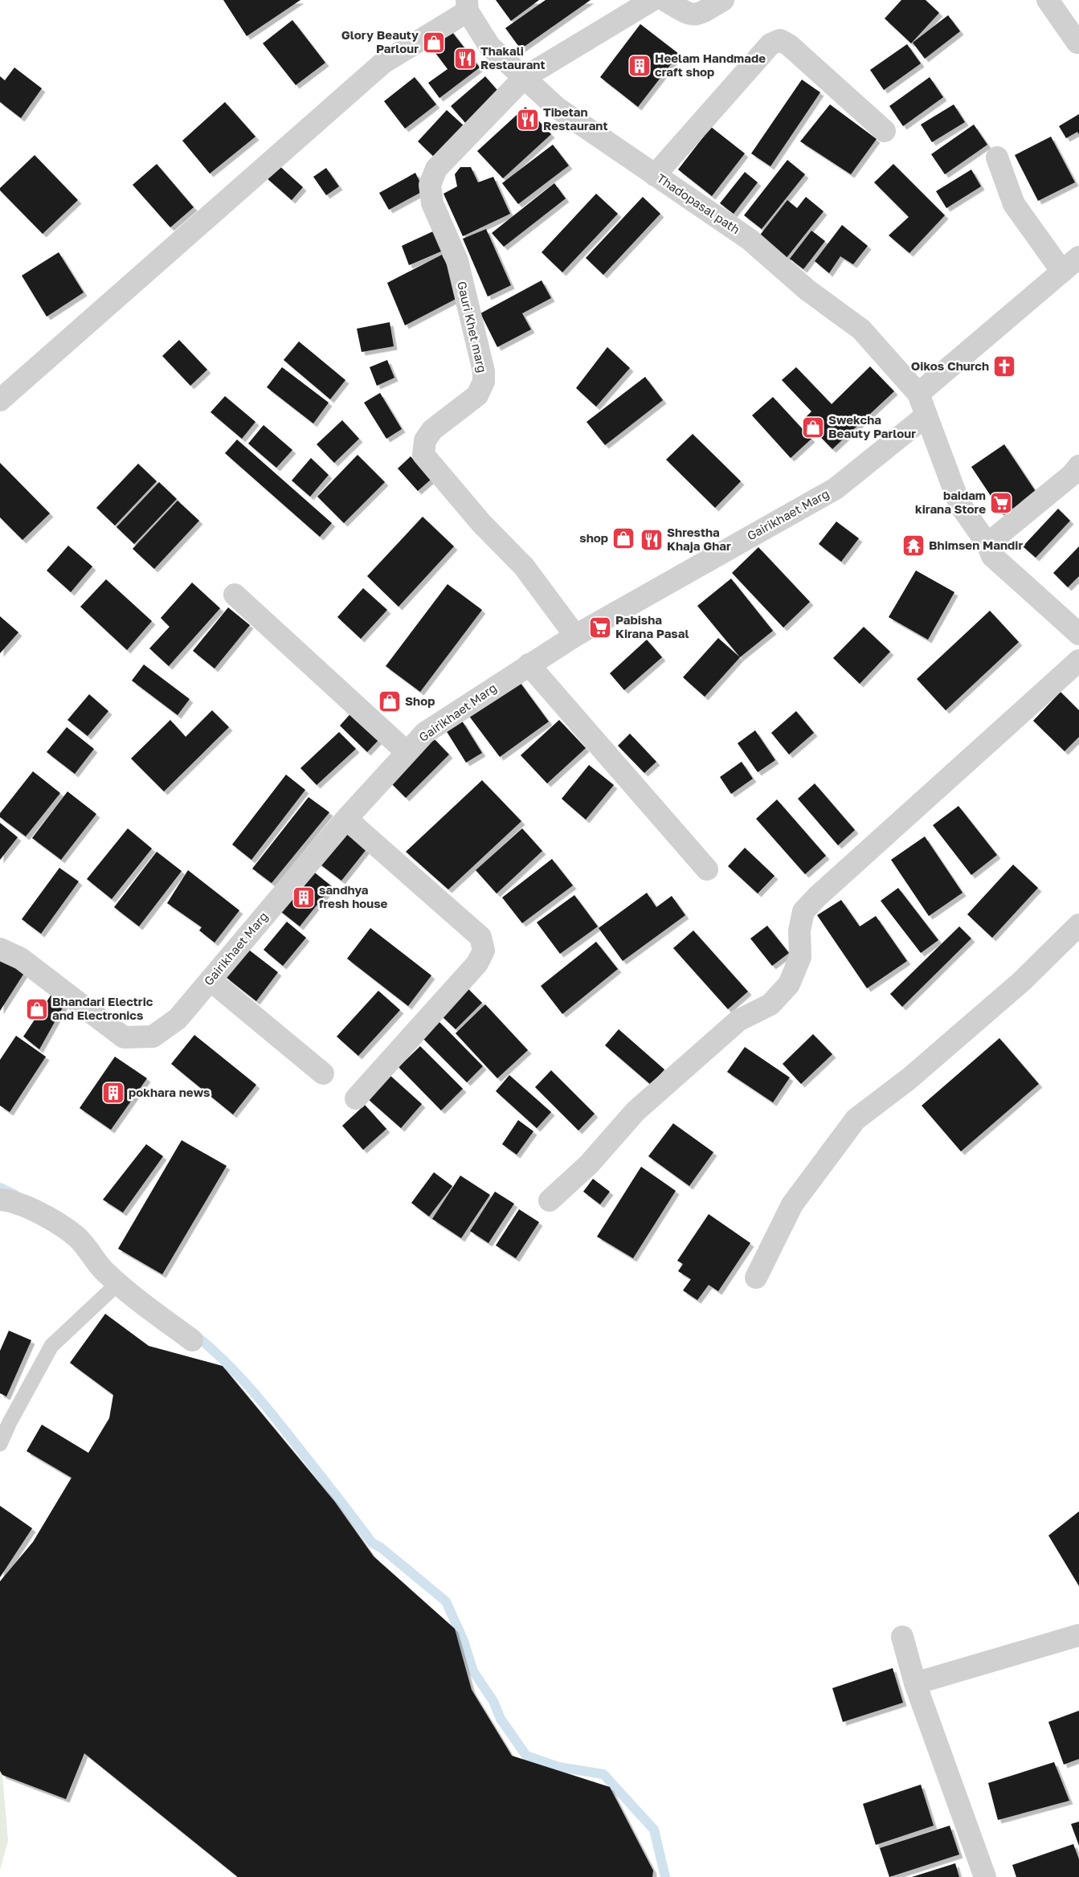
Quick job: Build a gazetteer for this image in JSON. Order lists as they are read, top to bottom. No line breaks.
{"streets":{"street":["Thadopasal path","Gauri Khet marg","Gairikhaet Marg"]},"crossings":[["Thadopasal path","Gauri Khet marg"],["Thadopasal path","Gairikhaet Marg"],["Gauri Khet marg","Gairikhaet Marg"]],"places":{"shop":["Glory Beauty Parlour","Swekcha Beauty Parlour","shop","Shop","Bhandari Electric and Electronics"],"restaurant":["Thakali Restaurant","Tibetan Restaurant","Shrestha Khaja Ghar"],"building":["Heelam Handmade craft shop","sandhya fresh house","pokhara news"],"church":["Oikos Church"],"supermarket":["baidam kirana Store","Pabisha Kirana Pasal"],"temple":["Bhimsen Mandir"]}}
